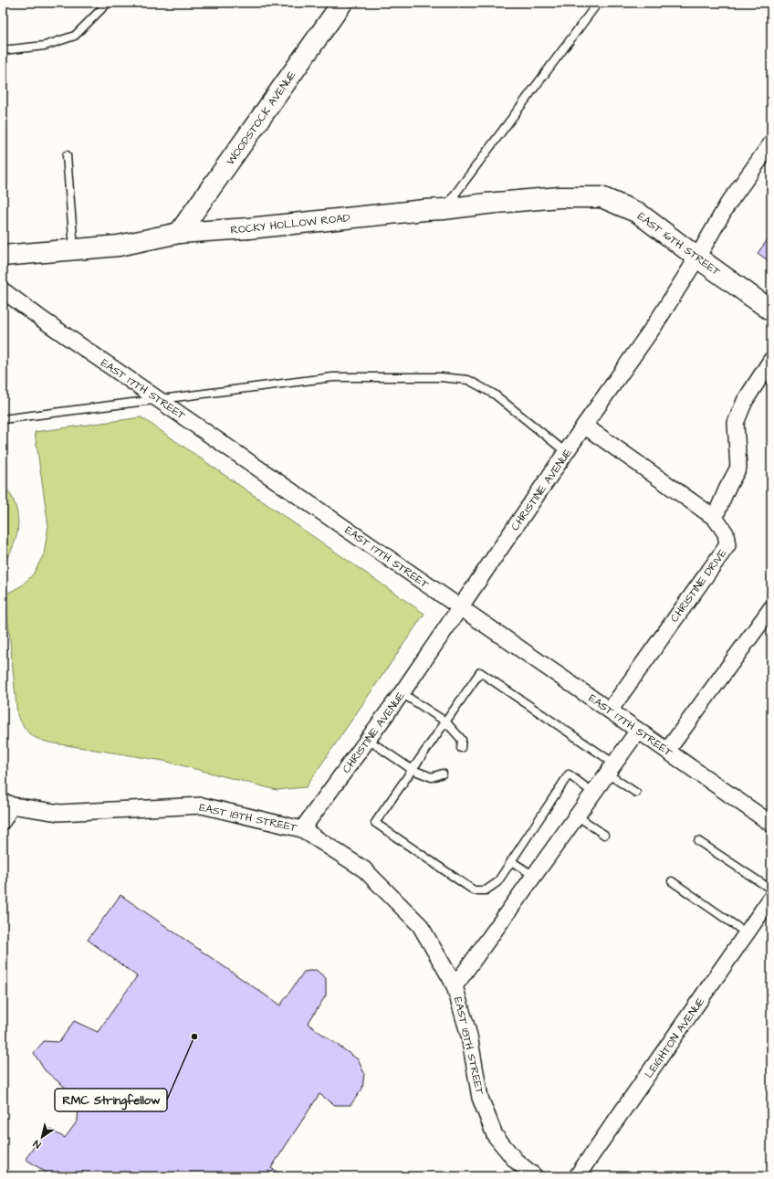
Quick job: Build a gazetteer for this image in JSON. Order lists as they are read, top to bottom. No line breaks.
{"streets":{"street":["WOODSTOCK AVENUE","ROCKY HOLLOW ROAD","EAST 16TH STREET","EAST 17TH STREET","CHRISTINE AVENUE","CHRISTINE DRIVE","EAST 18TH STREET","LEIGHTON AVENUE"]},"crossings":[["WOODSTOCK AVENUE","ROCKY HOLLOW ROAD"],["ROCKY HOLLOW ROAD","EAST 16TH STREET"],["EAST 16TH STREET","CHRISTINE AVENUE"],["EAST 17TH STREET","CHRISTINE AVENUE"],["EAST 17TH STREET","CHRISTINE DRIVE"],["CHRISTINE AVENUE","CHRISTINE DRIVE"],["CHRISTINE AVENUE","EAST 18TH STREET"]],"places":["RMC Stringfellow"],"north":"bottom left"}
